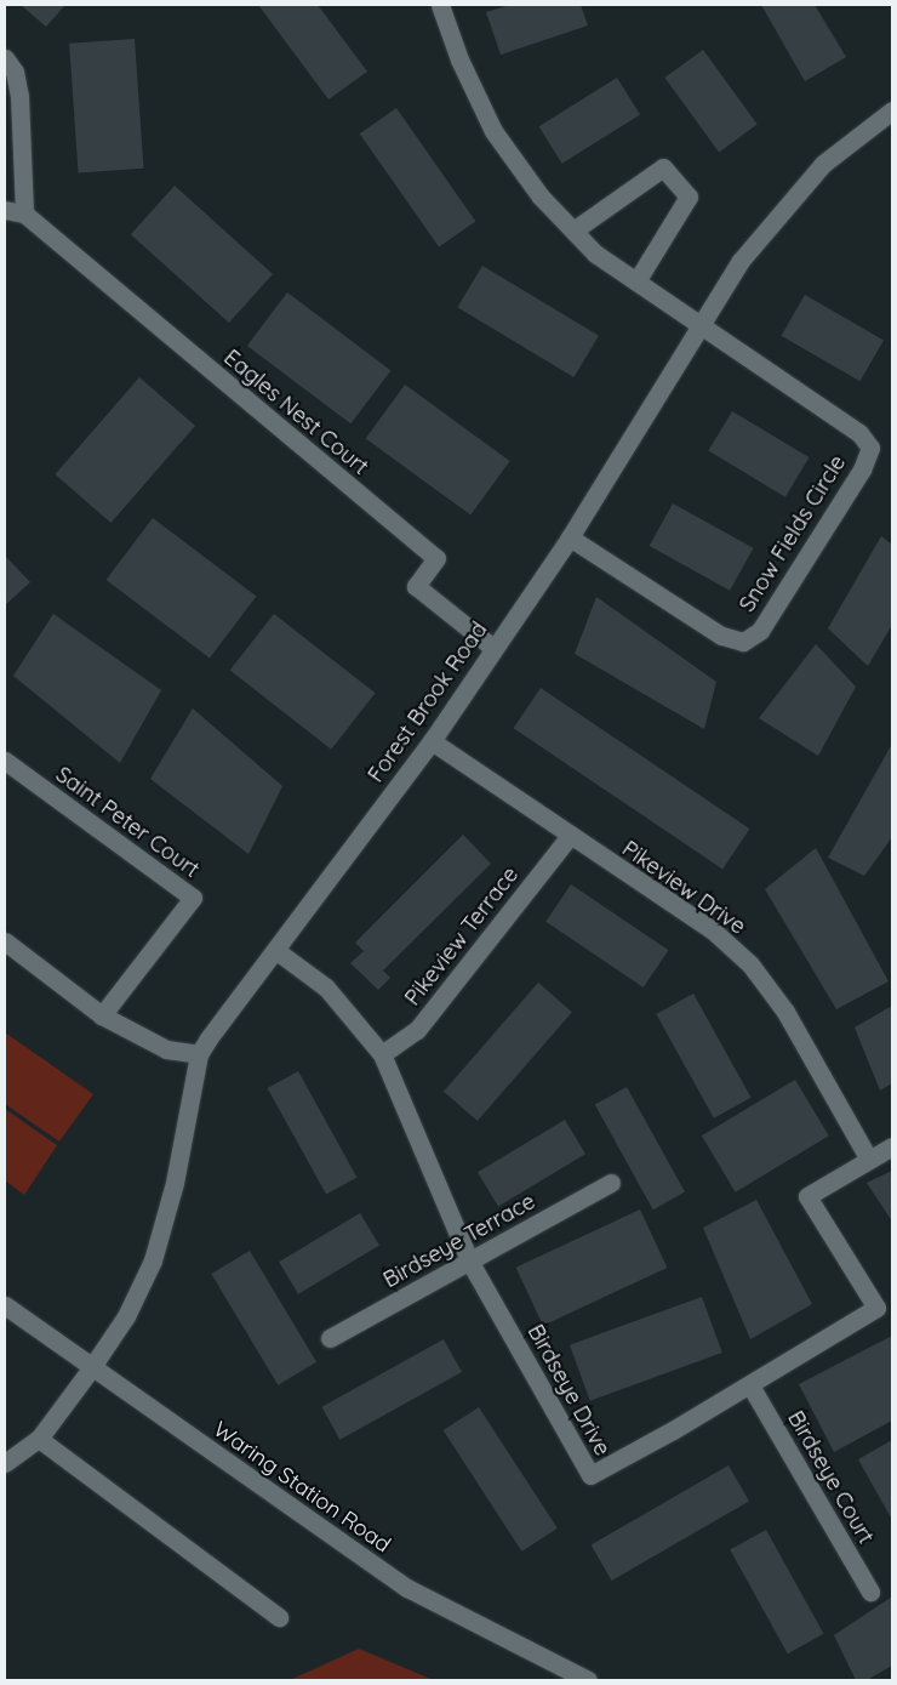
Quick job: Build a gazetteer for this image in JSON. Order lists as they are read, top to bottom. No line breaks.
{"streets":{"street":["Eagles Nest Court","Snow Fields Circle","Forest Brook Road","Saint Peter Court","Pikeview Drive","Pikeview Terrace","Birdseye Terrace","Birdseye Drive","Birdseye Court","Waring Station Road"]},"crossings":[["Eagles Nest Court","Forest Brook Road"],["Snow Fields Circle","Forest Brook Road"],["Forest Brook Road","Pikeview Drive"],["Forest Brook Road","Birdseye Drive"],["Forest Brook Road","Waring Station Road"],["Pikeview Drive","Pikeview Terrace"],["Pikeview Drive","Birdseye Drive"],["Pikeview Terrace","Birdseye Drive"],["Birdseye Terrace","Birdseye Drive"],["Birdseye Drive","Birdseye Court"]]}
